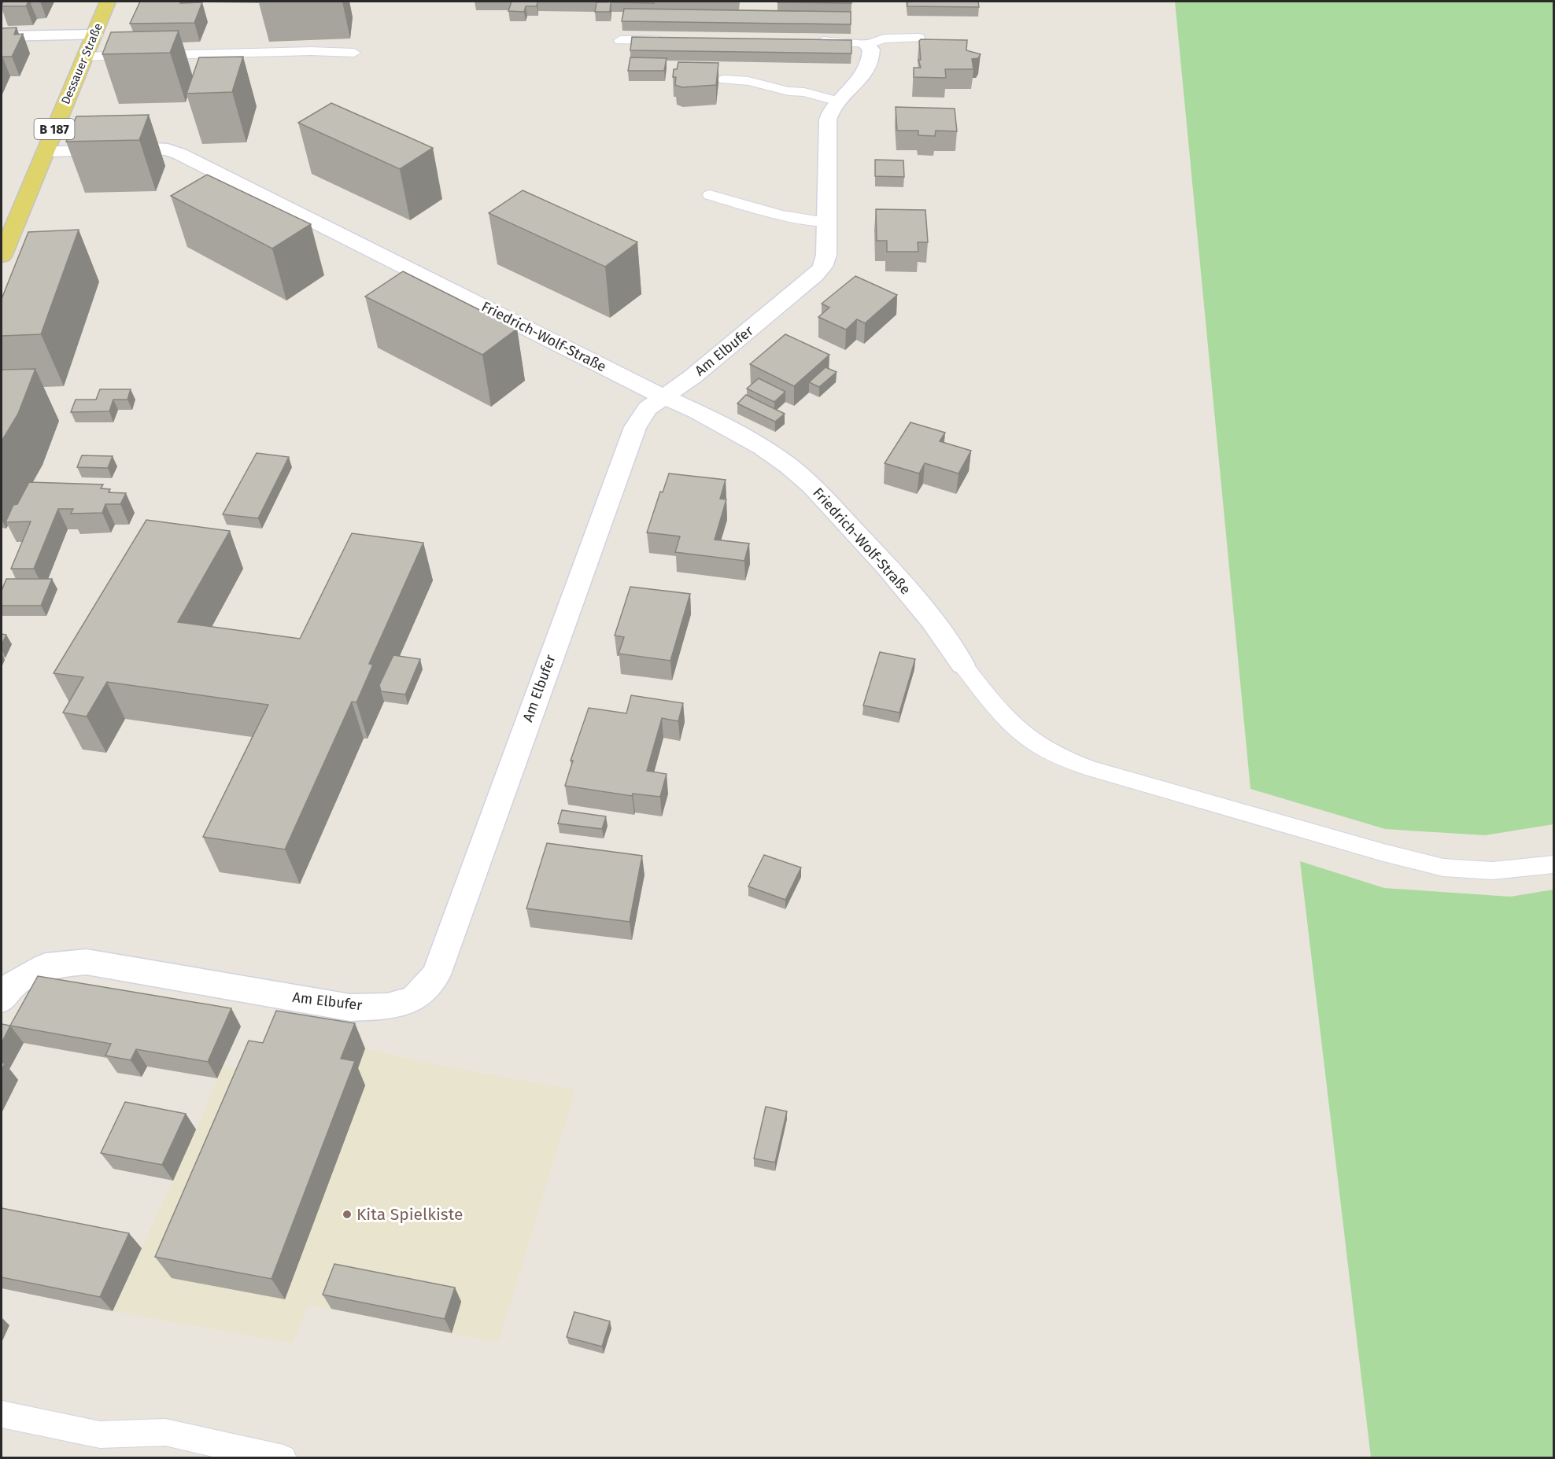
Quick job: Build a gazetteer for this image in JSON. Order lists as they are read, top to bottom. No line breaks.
{"streets":{"main road":["Dessauer Straße","B 187"],"street":["Friedrich-Wolf-Straße","Am Elbufer"]},"crossings":[["Dessauer Straße","Friedrich-Wolf-Straße"],["Friedrich-Wolf-Straße","Am Elbufer"]],"places":["Kita Spielkiste"]}
